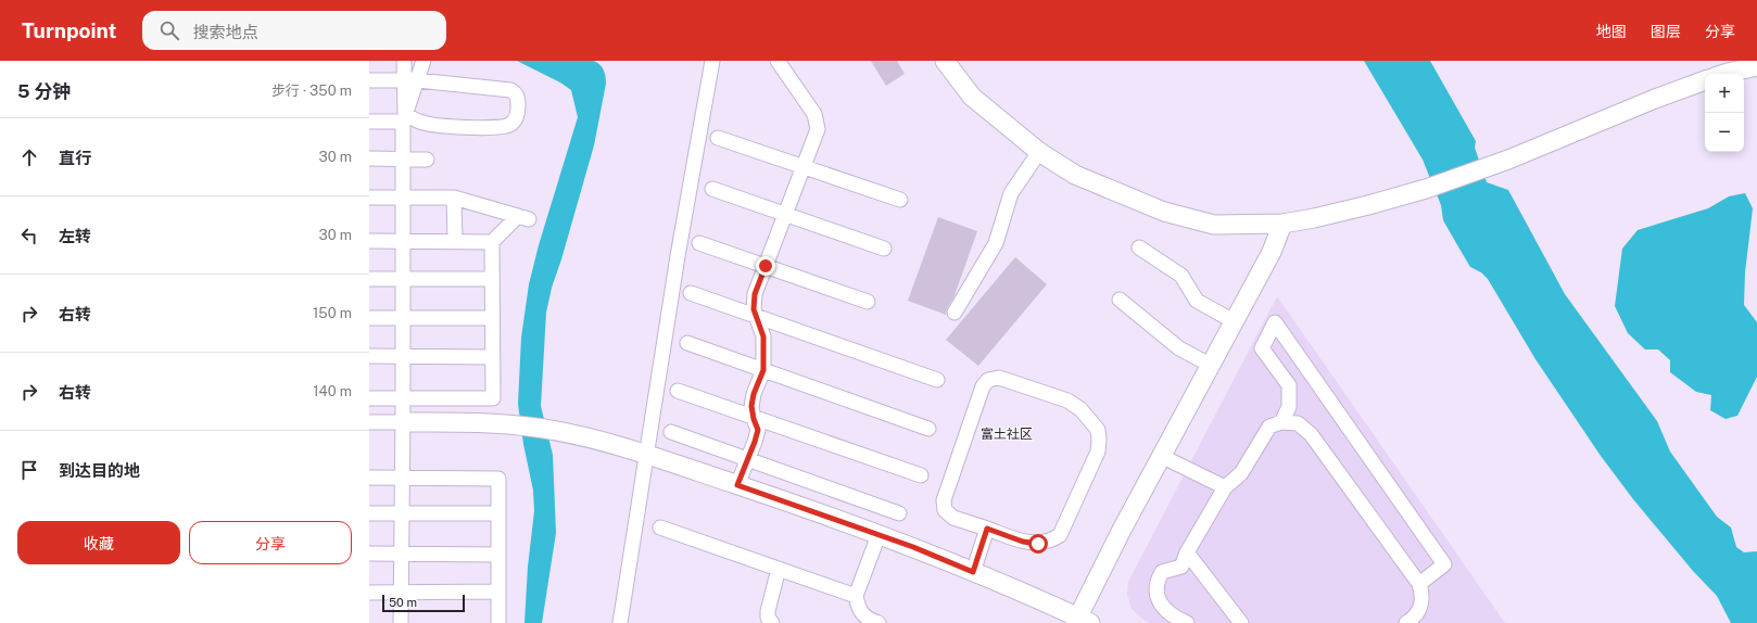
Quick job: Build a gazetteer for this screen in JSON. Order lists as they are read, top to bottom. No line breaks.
{"districts":["富土社区"],"scale_bar":"50 m","page":{"header":"Turnpoint","search":"搜索地点","nav":["地图","图层","分享"],"heading":["5 分钟","步行 · 350 m"],"map_buttons":["+","−"],"list":[["直行","30 m"],["左转","30 m"],["右转","150 m"],["右转","140 m"],"到达目的地"],"buttons":["收藏","分享"],"scale":"50 m"}}
